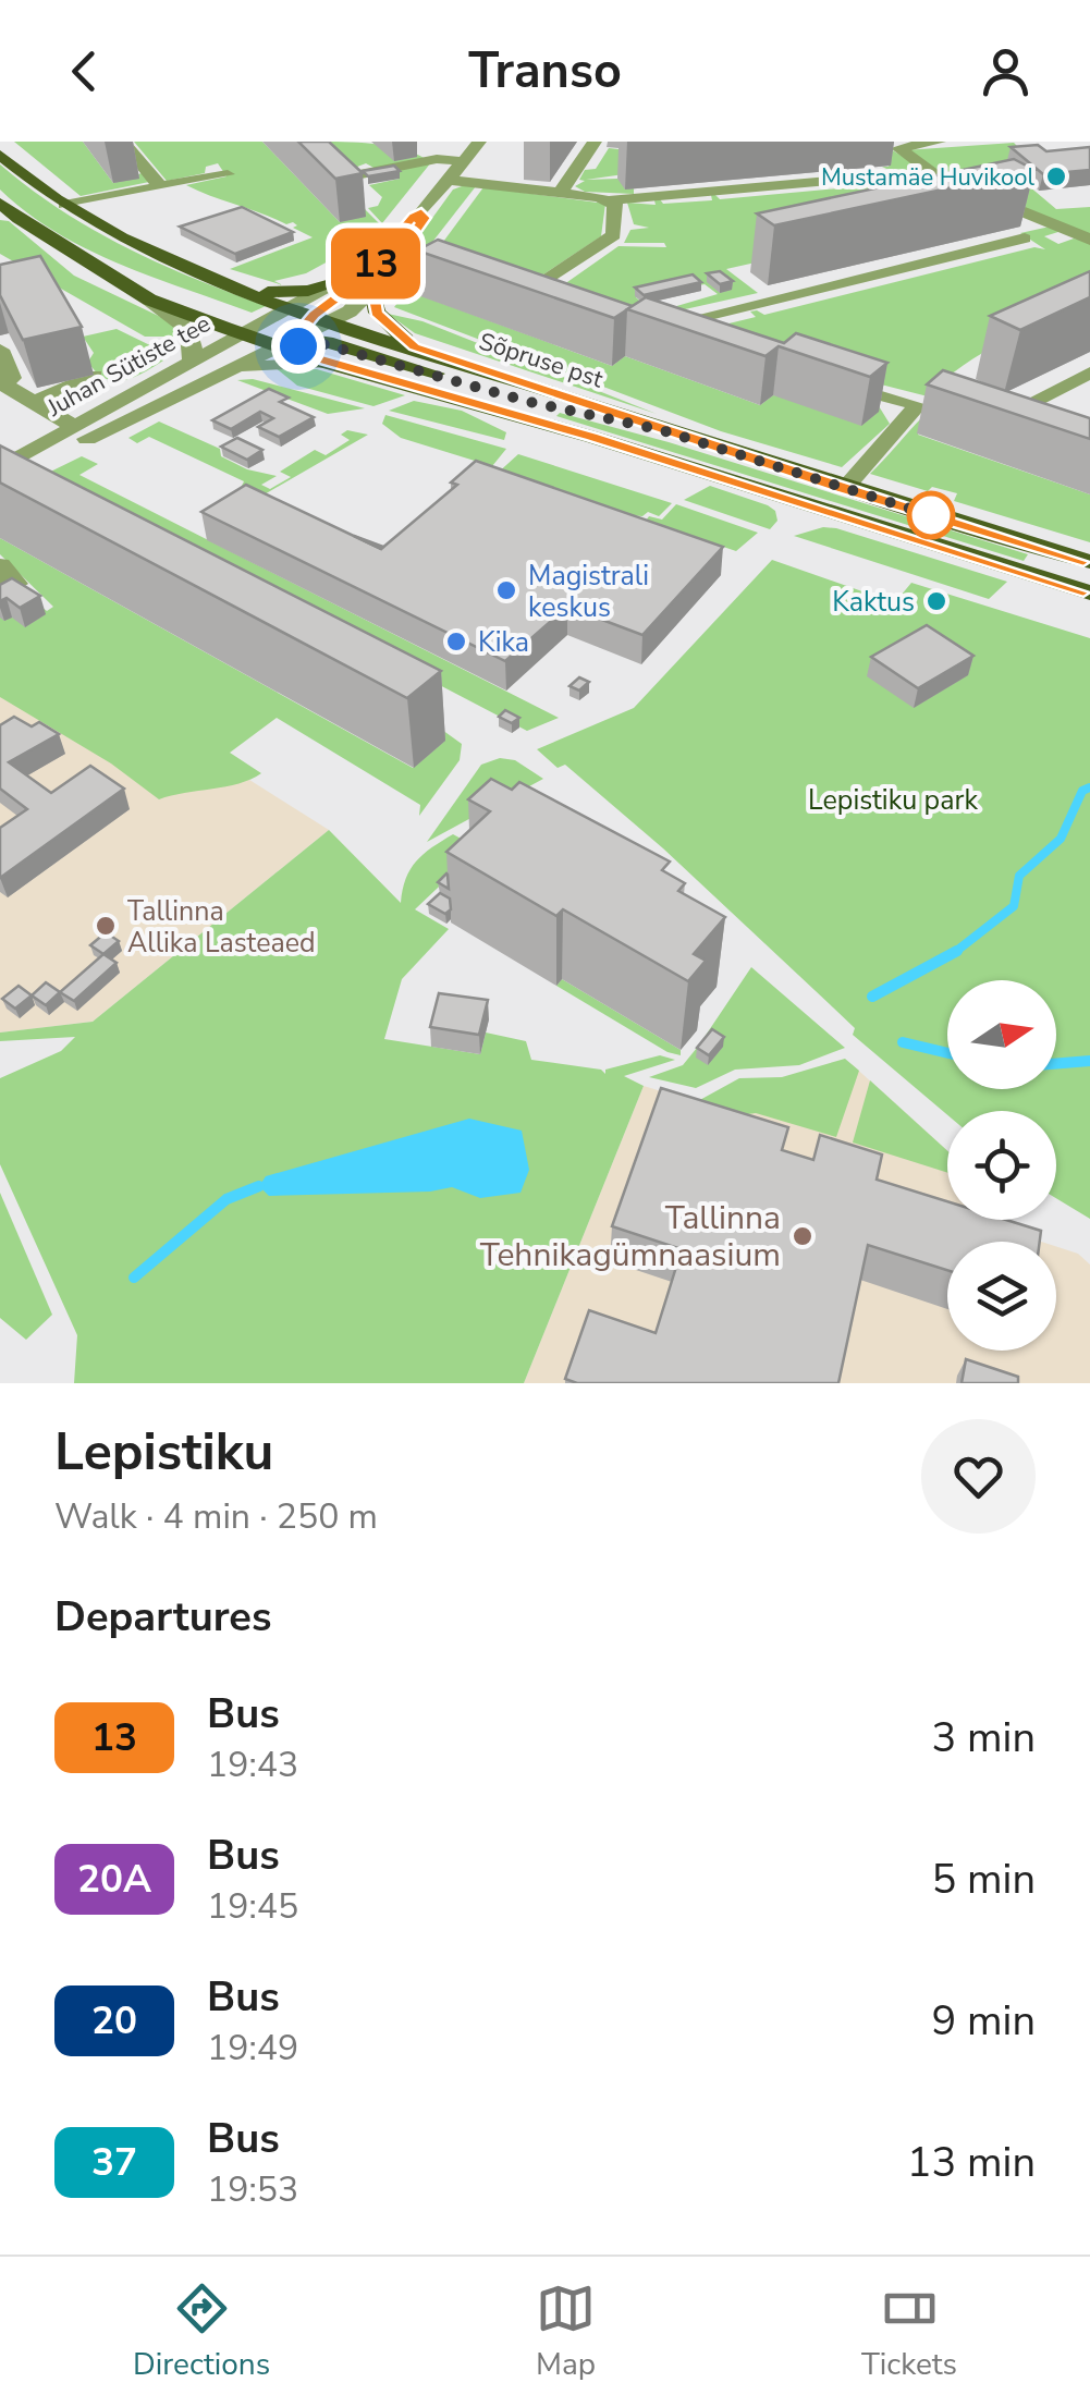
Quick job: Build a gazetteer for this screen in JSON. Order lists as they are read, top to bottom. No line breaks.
{"streets":{"main road":["Sõpruse pst"],"street":["Juhan Sütiste tee"]},"crossings":[["Sõpruse pst","Juhan Sütiste tee"]],"parks":["Lepistiku park"],"places":["Mustamäe Huvikool","Magistrali keskus","Kaktus","Kika","Tallinna Allika Lasteaed","Tallinna Tehnikagümnaasium"],"lines":["bus line 13"],"north":"right","page":{"header":"Transo","on_map":"13","heading":[["Lepistiku","Walk · 4 min · 250 m"],"Departures"],"list":[{"mark":"13","name":"Bus","note":"19:43","value":"3 min"},{"mark":"20A","name":"Bus","note":"19:45","value":"5 min"},{"mark":"20","name":"Bus","note":"19:49","value":"9 min"},{"mark":"37","name":"Bus","note":"19:53","value":"13 min"}],"tabs":["Directions","Map","Tickets"]}}
